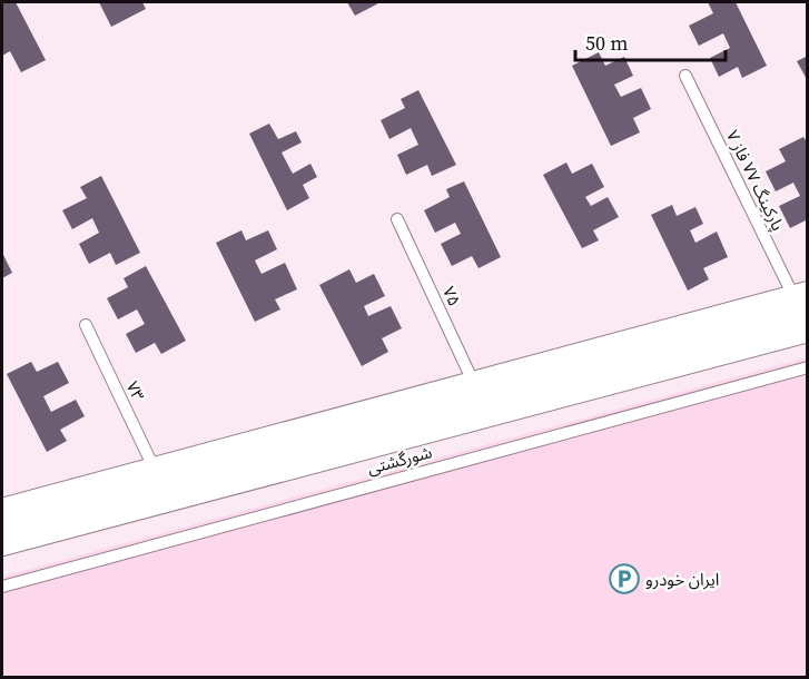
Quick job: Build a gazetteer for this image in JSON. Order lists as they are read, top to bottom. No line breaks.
{"streets":{"lane":["پارکینگ ۷۷ فاز ۷","۷۵","۷۳","شورگشتی"]},"places":{"parking":["ایران خودرو"]},"scale_bar":"50 m"}
